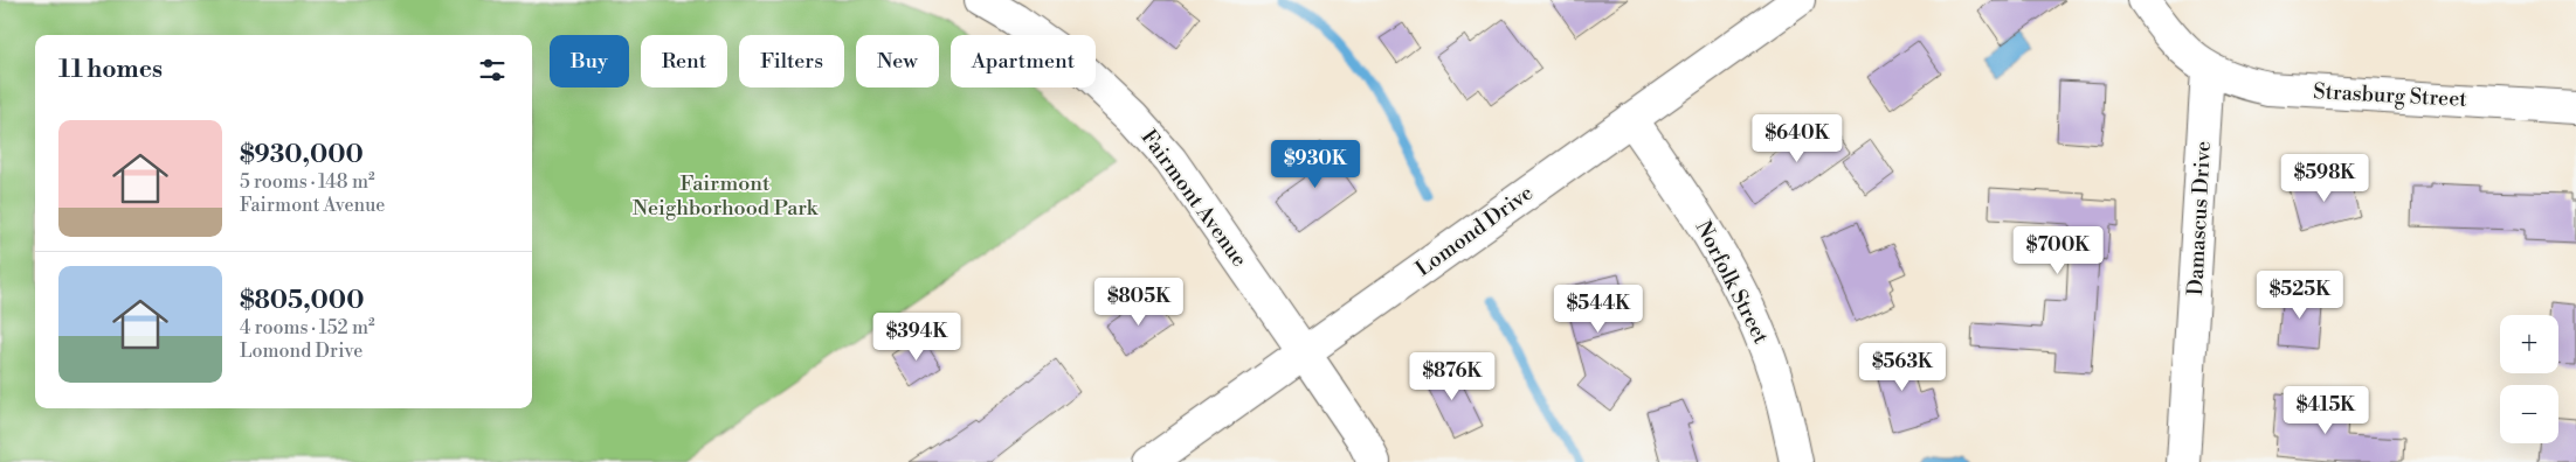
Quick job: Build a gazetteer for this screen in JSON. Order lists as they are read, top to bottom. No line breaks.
{"streets":{"street":["Strasburg Street","Fairmont Avenue","Damascus Drive","Lomond Drive","Norfolk Street"]},"crossings":[["Strasburg Street","Damascus Drive"],["Fairmont Avenue","Lomond Drive"],["Lomond Drive","Norfolk Street"]],"parks":["Fairmont Neighborhood Park"],"page":{"chip":["Buy","Rent","Filters","New","Apartment"],"heading":"11 homes","list":[{"name":"$930,000","note":"5 rooms · 148 m² · Fairmont Avenue"},{"name":"$805,000","note":"4 rooms · 152 m² · Lomond Drive"}],"price":["$640K","$930K","$598K","$700K","$525K","$805K","$544K","$394K","$563K","$876K","$415K"],"map_buttons":["+","−"]}}
